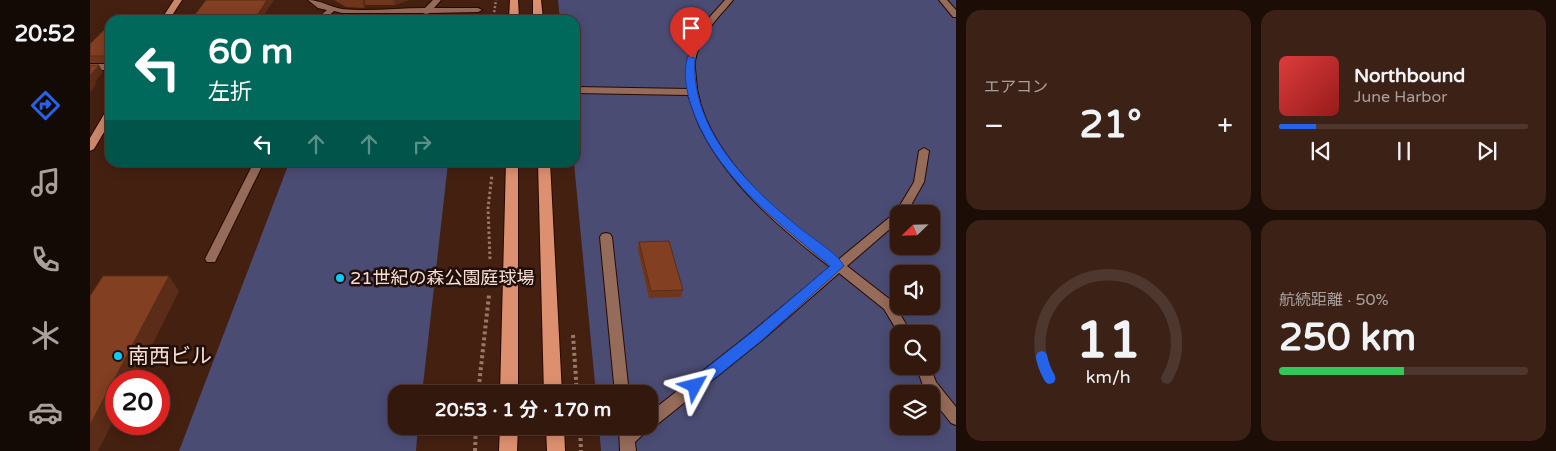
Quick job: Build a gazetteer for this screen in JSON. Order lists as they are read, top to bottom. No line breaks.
{"places":["21世紀の森公園庭球場","南西ビル"],"north":"bottom left","page":{"tabs":"20:52","tile":["エアコン",["航続距離 · 50%","250 km"]],"turn":["60 m","左折"],"song":["Northbound","June Harbor"],"heat":["−","21°","+"],"limit":"20","trip":"20:53 · 1 分 · 170 m","gauge":["11","km/h"]}}
